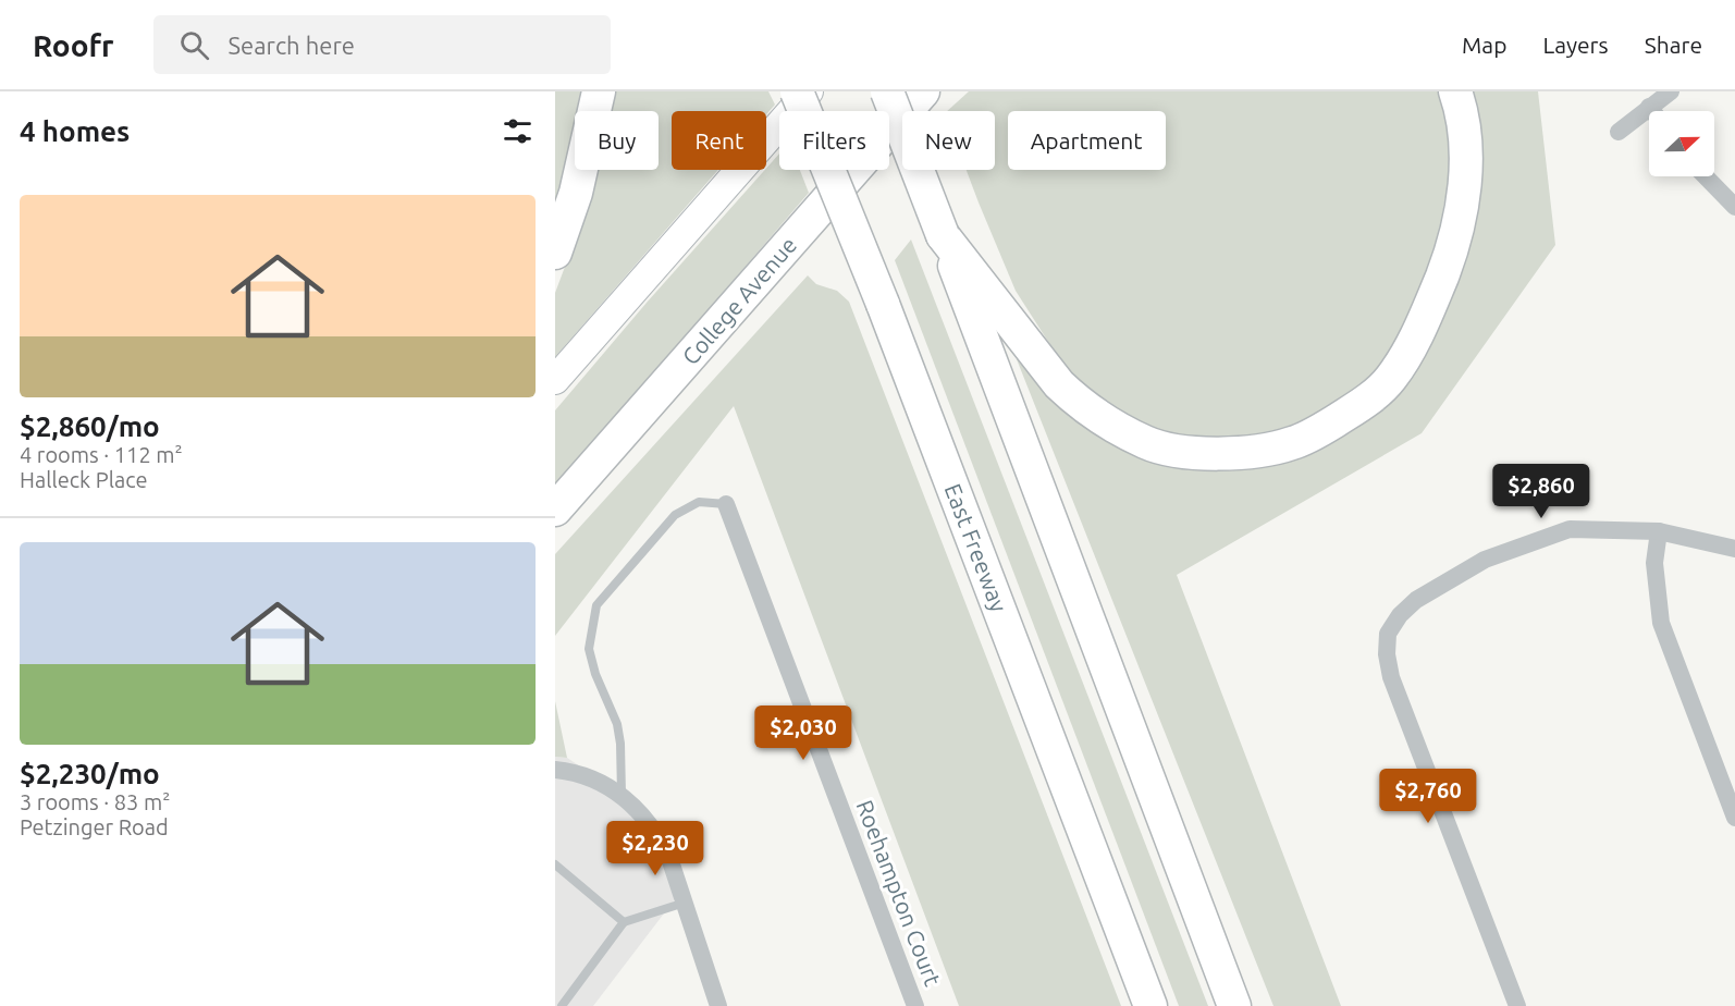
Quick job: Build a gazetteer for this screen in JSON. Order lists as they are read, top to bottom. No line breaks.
{"streets":{"highway":["College Avenue","East Freeway"],"street":["Roehampton Court"]},"north":"right","page":{"header":"Roofr","search":"Search here","nav":["Map","Layers","Share"],"heading":"4 homes","chip":["Buy","Rent","Filters","New","Apartment"],"list":[{"name":"$2,860/mo","note":"4 rooms · 112 m² · Halleck Place"},{"name":"$2,230/mo","note":"3 rooms · 83 m² · Petzinger Road"}],"price":["$2,860","$2,030","$2,760","$2,230"]}}
